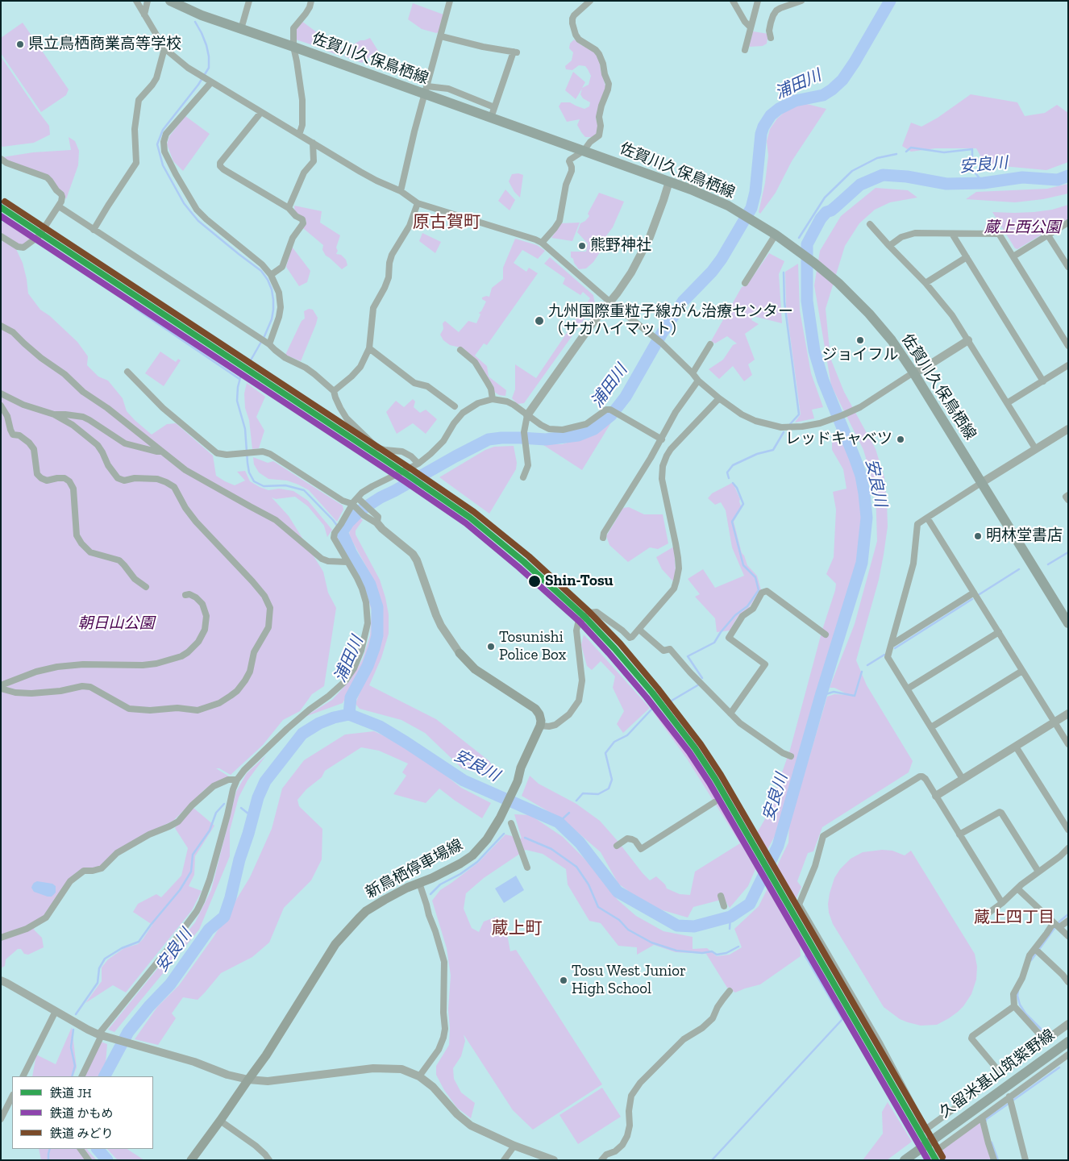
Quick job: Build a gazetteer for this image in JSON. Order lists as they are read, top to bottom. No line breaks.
{"streets":{"main road":["佐賀川久保鳥栖線","新鳥栖停車場線","久留米基山筑紫野線"]},"districts":["原古賀町","蔵上四丁目","蔵上町"],"water":["浦田川","安良川"],"parks":["蔵上西公園","朝日山公園"],"places":["県立鳥栖商業高等学校","熊野神社","九州国際重粒子線がん治療センター （サガハイマット）","ジョイフル","レッドキャベツ","明林堂書店","Shin-Tosu","Tosunishi Police Box","Tosu West Junior High School"],"lines":["rail line みどり","rail line JH","rail line かもめ"],"legend":["鉄道 JH","鉄道 かもめ","鉄道 みどり"]}
